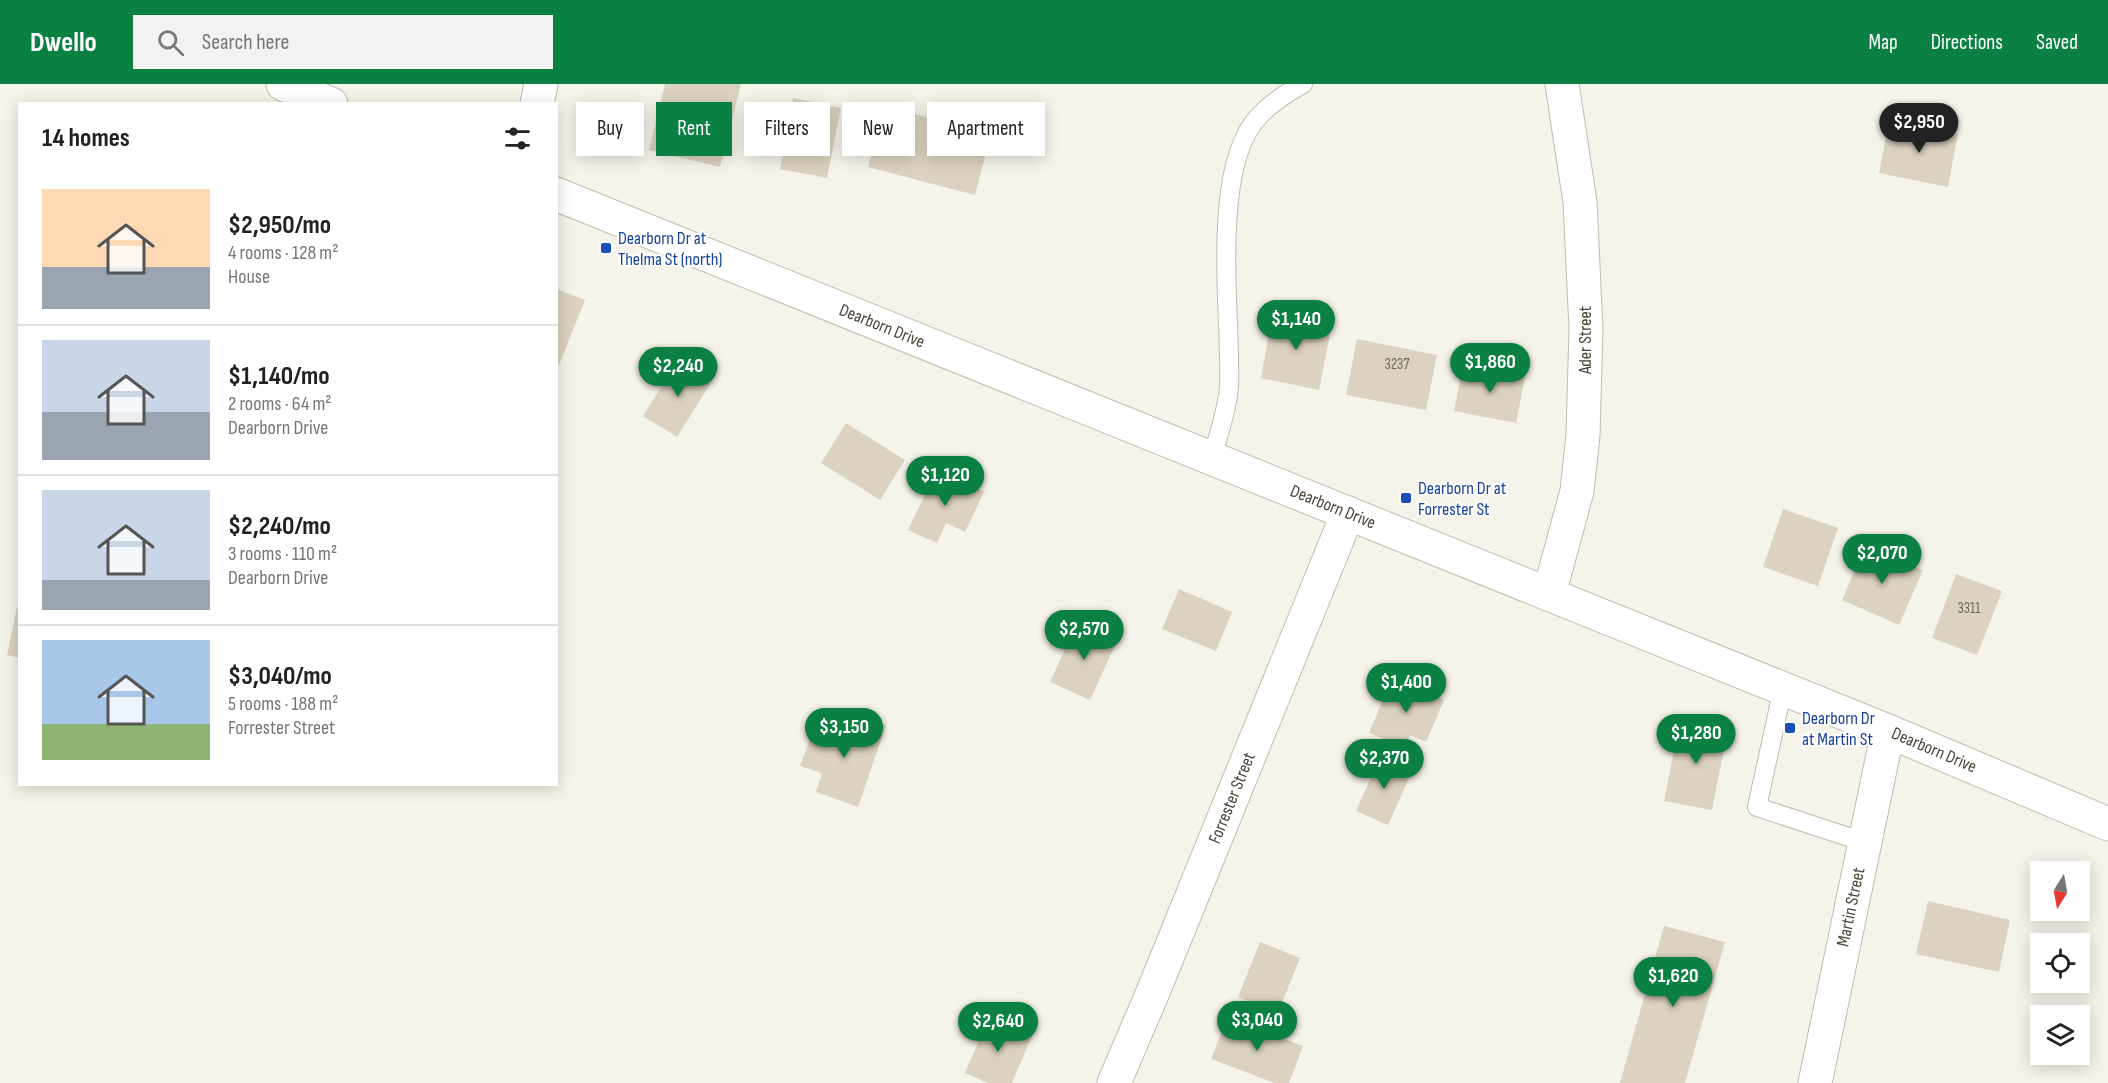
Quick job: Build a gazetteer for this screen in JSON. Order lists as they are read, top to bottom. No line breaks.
{"streets":{"street":["Dearborn Drive","Ader Street","Forrester Street","Martin Street"]},"crossings":[["Dearborn Drive","Ader Street"],["Dearborn Drive","Forrester Street"],["Dearborn Drive","Martin Street"]],"places":{"transit":["Dearborn Dr at Thelma St (north)","Dearborn Dr at Forrester St","Dearborn Dr at Martin St"]},"house_numbers":["3237","3311"],"north":"bottom","page":{"header":"Dwello","search":"Search here","nav":["Map","Directions","Saved"],"chip":["Buy","Rent","Filters","New","Apartment"],"heading":"14 homes","price":["$2,950","$1,140","$1,860","$2,240","$1,120","$2,070","$2,570","$1,400","$3,150","$1,280","$2,370","$1,620","$3,040","$2,640"],"list":[{"name":"$2,950/mo","note":"4 rooms · 128 m² · House"},{"name":"$1,140/mo","note":"2 rooms · 64 m² · Dearborn Drive"},{"name":"$2,240/mo","note":"3 rooms · 110 m² · Dearborn Drive"},{"name":"$3,040/mo","note":"5 rooms · 188 m² · Forrester Street"}]}}
